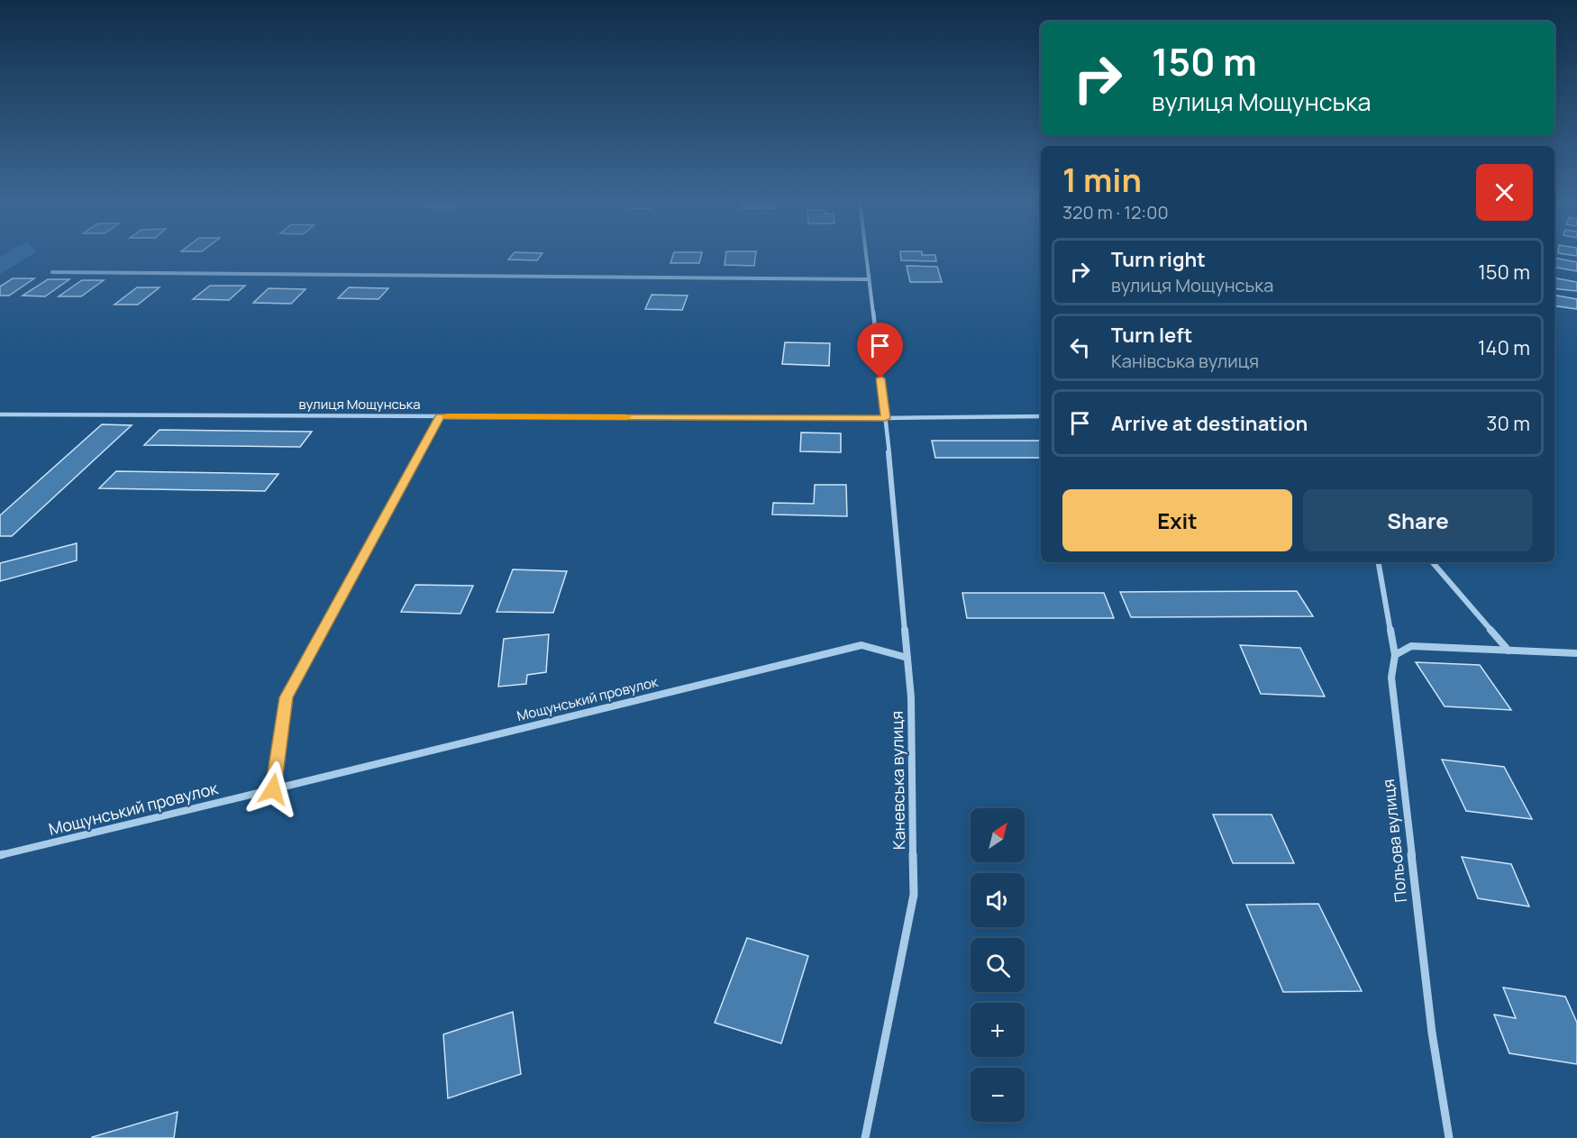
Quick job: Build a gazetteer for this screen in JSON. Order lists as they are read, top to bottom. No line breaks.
{"streets":{"street":["вулиця Мощунська","Мощунський провулок","Каневська вулиця","Польова вулиця"]},"crossings":[["вулиця Мощунська","Каневська вулиця"],["Мощунський провулок","Каневська вулиця"]],"north":"top right","page":{"turn":["150 m","вулиця Мощунська"],"heading":["1 min","320 m · 12:00"],"list":[{"name":"Turn right","note":"вулиця Мощунська","value":"150 m"},{"name":"Turn left","note":"Канівська вулиця","value":"140 m"},{"name":"Arrive at destination","value":"30 m"}],"buttons":["Exit","Share"],"map_buttons":["+","−"]}}
